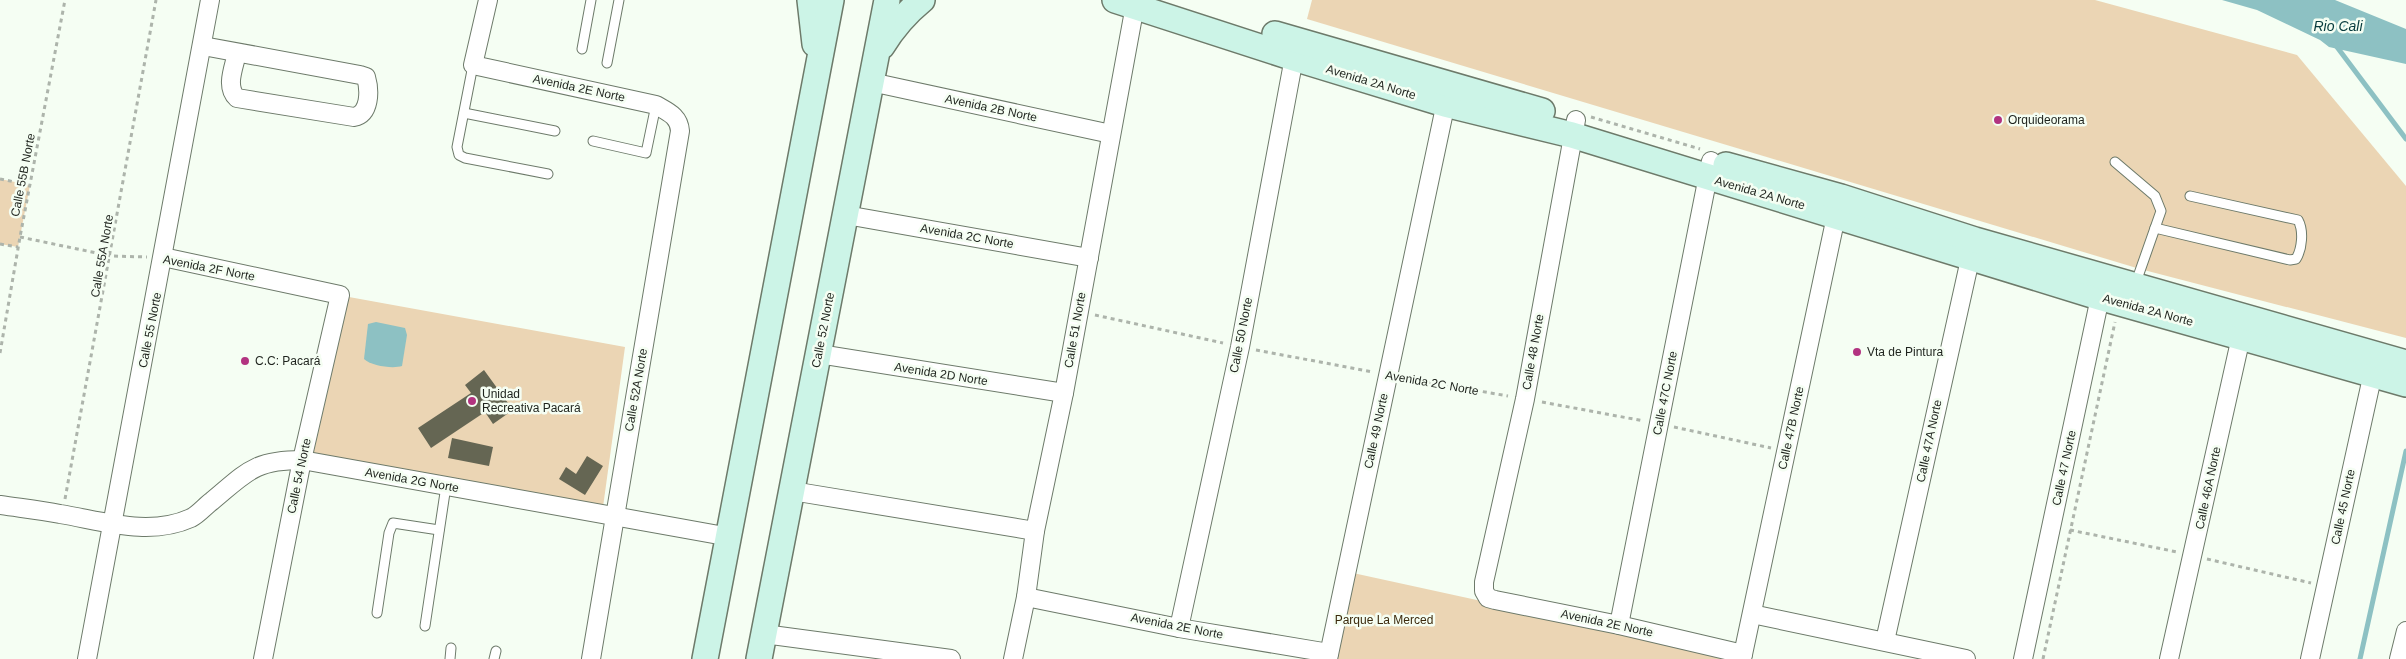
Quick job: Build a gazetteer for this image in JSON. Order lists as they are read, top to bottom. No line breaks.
{"streets":{"main road":["Avenida 2A Norte","Calle 52 Norte"],"street":["Avenida 2E Norte","Avenida 2B Norte","Avenida 2C Norte","Avenida 2F Norte","Calle 55 Norte","Calle 51 Norte","Calle 50 Norte","Calle 48 Norte","Avenida 2D Norte","Calle 52A Norte","Calle 47C Norte","Calle 47B Norte","Calle 49 Norte","Calle 47A Norte","Calle 47 Norte","Calle 54 Norte","Avenida 2G Norte","Calle 46A Norte","Calle 45 Norte"],"path":["Calle 55B Norte","Calle 55A Norte"]},"crossings":[["Avenida 2A Norte","Calle 51 Norte"],["Avenida 2A Norte","Calle 50 Norte"],["Avenida 2A Norte","Calle 48 Norte"],["Avenida 2A Norte","Calle 47C Norte"],["Avenida 2A Norte","Calle 47B Norte"],["Avenida 2A Norte","Calle 49 Norte"],["Avenida 2A Norte","Calle 47A Norte"],["Avenida 2A Norte","Calle 47 Norte"],["Avenida 2A Norte","Calle 46A Norte"],["Avenida 2A Norte","Calle 45 Norte"],["Avenida 2E Norte","Calle 51 Norte"],["Avenida 2E Norte","Calle 50 Norte"],["Avenida 2E Norte","Calle 48 Norte"],["Avenida 2E Norte","Calle 52A Norte"],["Avenida 2E Norte","Calle 47C Norte"],["Avenida 2E Norte","Calle 47B Norte"],["Avenida 2E Norte","Calle 49 Norte"],["Avenida 2B Norte","Calle 52 Norte"],["Avenida 2B Norte","Calle 51 Norte"],["Calle 55B Norte","Avenida 2F Norte"],["Avenida 2C Norte","Calle 52 Norte"],["Avenida 2C Norte","Calle 51 Norte"],["Avenida 2C Norte","Calle 50 Norte"],["Avenida 2C Norte","Calle 48 Norte"],["Avenida 2C Norte","Calle 47C Norte"],["Avenida 2C Norte","Calle 47B Norte"],["Avenida 2C Norte","Calle 49 Norte"],["Calle 55A Norte","Avenida 2F Norte"],["Calle 55A Norte","Avenida 2G Norte"],["Avenida 2F Norte","Calle 55 Norte"],["Avenida 2F Norte","Calle 54 Norte"],["Calle 55 Norte","Avenida 2G Norte"],["Calle 52 Norte","Avenida 2D Norte"],["Calle 51 Norte","Avenida 2D Norte"],["Calle 52A Norte","Avenida 2G Norte"],["Calle 54 Norte","Avenida 2G Norte"]],"water":["Rio Cali"],"parks":["Parque La Merced"],"places":["Orquideorama","Vta de Pintura","C.C: Pacará","Unidad Recreativa Pacará"]}
